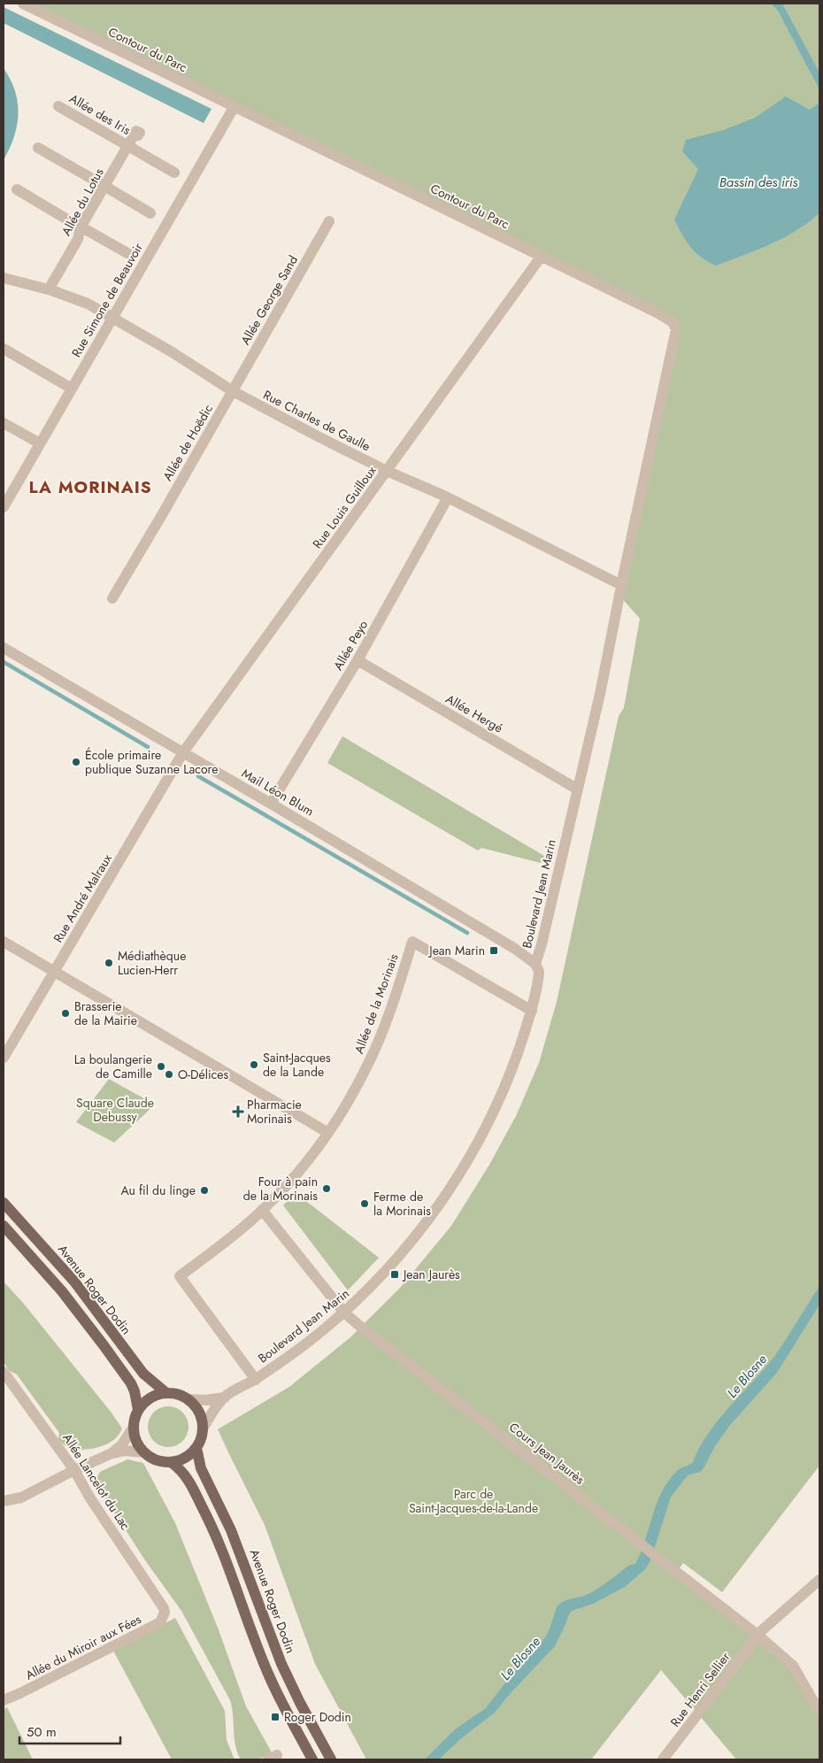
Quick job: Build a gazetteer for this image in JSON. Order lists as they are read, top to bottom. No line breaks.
{"streets":{"main road":["Avenue Roger Dodin"],"street":["Contour du Parc","Allée des Iris","Allée du Lotus","Rue Simone de Beauvoir","Allée George Sand","Rue Charles de Gaulle","Allée de Hoëdic","Rue Louis Guilloux","Allée Peyo","Allée Hergé","Mail Léon Blum","Boulevard Jean Marin","Rue André Malraux","Allée de la Morinais","Cours Jean Jaurès","Allée Lancelot du Lac","Allée du Miroir aux Fées","Rue Henri Sellier"]},"crossings":[["Contour du Parc","Rue Simone de Beauvoir"],["Contour du Parc","Rue Louis Guilloux"],["Contour du Parc","Boulevard Jean Marin"],["Allée des Iris","Allée du Lotus"],["Allée des Iris","Rue Simone de Beauvoir"],["Allée du Lotus","Rue Charles de Gaulle"],["Rue Simone de Beauvoir","Rue Charles de Gaulle"],["Allée George Sand","Rue Charles de Gaulle"],["Allée George Sand","Allée de Hoëdic"],["Rue Charles de Gaulle","Allée de Hoëdic"],["Rue Charles de Gaulle","Rue Louis Guilloux"],["Rue Charles de Gaulle","Allée Peyo"],["Rue Charles de Gaulle","Boulevard Jean Marin"],["Rue Louis Guilloux","Mail Léon Blum"],["Rue Louis Guilloux","Rue André Malraux"],["Allée Peyo","Allée Hergé"],["Allée Peyo","Mail Léon Blum"],["Allée Hergé","Boulevard Jean Marin"],["Mail Léon Blum","Boulevard Jean Marin"],["Mail Léon Blum","Rue André Malraux"],["Boulevard Jean Marin","Allée de la Morinais"],["Boulevard Jean Marin","Avenue Roger Dodin"],["Boulevard Jean Marin","Cours Jean Jaurès"],["Allée de la Morinais","Cours Jean Jaurès"],["Cours Jean Jaurès","Rue Henri Sellier"],["Allée Lancelot du Lac","Allée du Miroir aux Fées"]],"districts":["LA MORINAIS"],"water":["Bassin des iris","Le Blosne"],"parks":["Square Claude Debussy","Parc de Saint-Jacques-de-la-Lande"],"places":{"other":["École primaire publique Suzanne Lacore","Médiathèque Lucien-Herr","Brasserie de la Mairie","Saint-Jacques de la Lande","La boulangerie de Camille","O-Délices","Four à pain de la Morinais","Au fil du linge","Ferme de la Morinais"],"transit":["Jean Marin","Jean Jaurès","Roger Dodin"],"health":["Pharmacie Morinais"]},"scale_bar":"50 m"}
